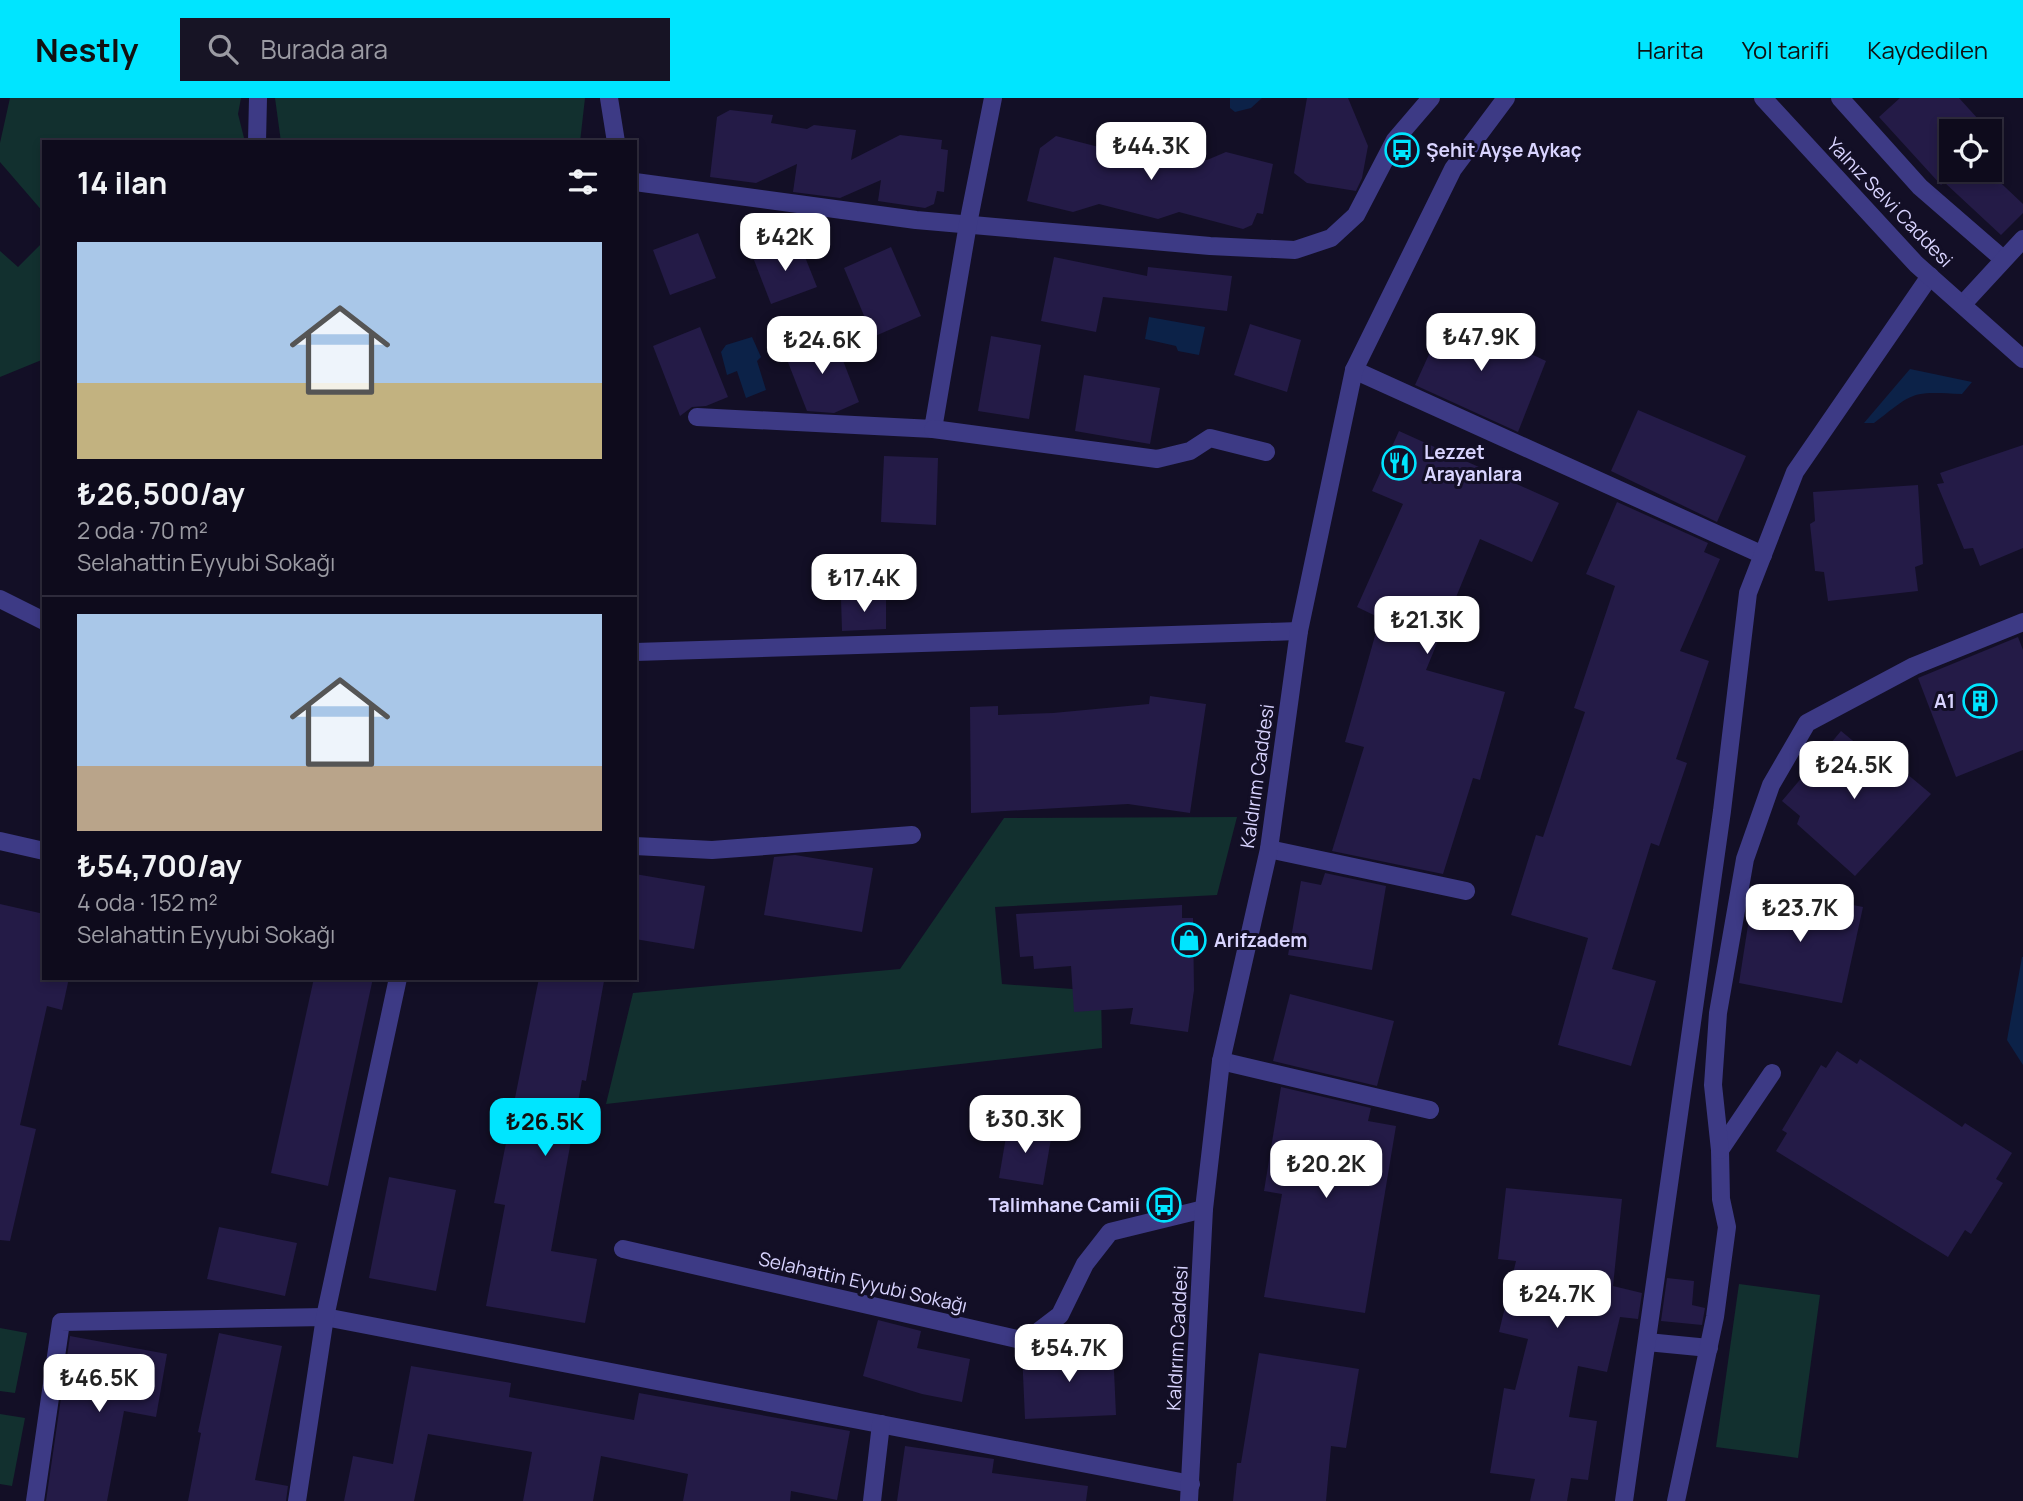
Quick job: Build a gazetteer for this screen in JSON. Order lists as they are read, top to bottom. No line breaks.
{"streets":{"street":["Yalnız Selvi Caddesi","Kaldırım Caddesi","Selahattin Eyyubi Sokağı"]},"crossings":[["Kaldırım Caddesi","Selahattin Eyyubi Sokağı"]],"places":{"bus stop":["Şehit Ayşe Aykaç","Talimhane Camii"],"restaurant":["Lezzet Arayanlara"],"building":["A1"],"shop":["Arifzadem"]},"page":{"header":"Nestly","search":"Burada ara","nav":["Harita","Yol tarifi","Kaydedilen"],"price":["₺44.3K","₺42K","₺47.9K","₺24.6K","₺17.4K","₺21.3K","₺24.5K","₺23.7K","₺30.3K","₺26.5K","₺20.2K","₺24.7K","₺54.7K","₺46.5K"],"heading":"14 ilan","list":[{"name":"₺26,500/ay","note":"2 oda · 70 m² · Selahattin Eyyubi Sokağı"},{"name":"₺54,700/ay","note":"4 oda · 152 m² · Selahattin Eyyubi Sokağı"}]}}
